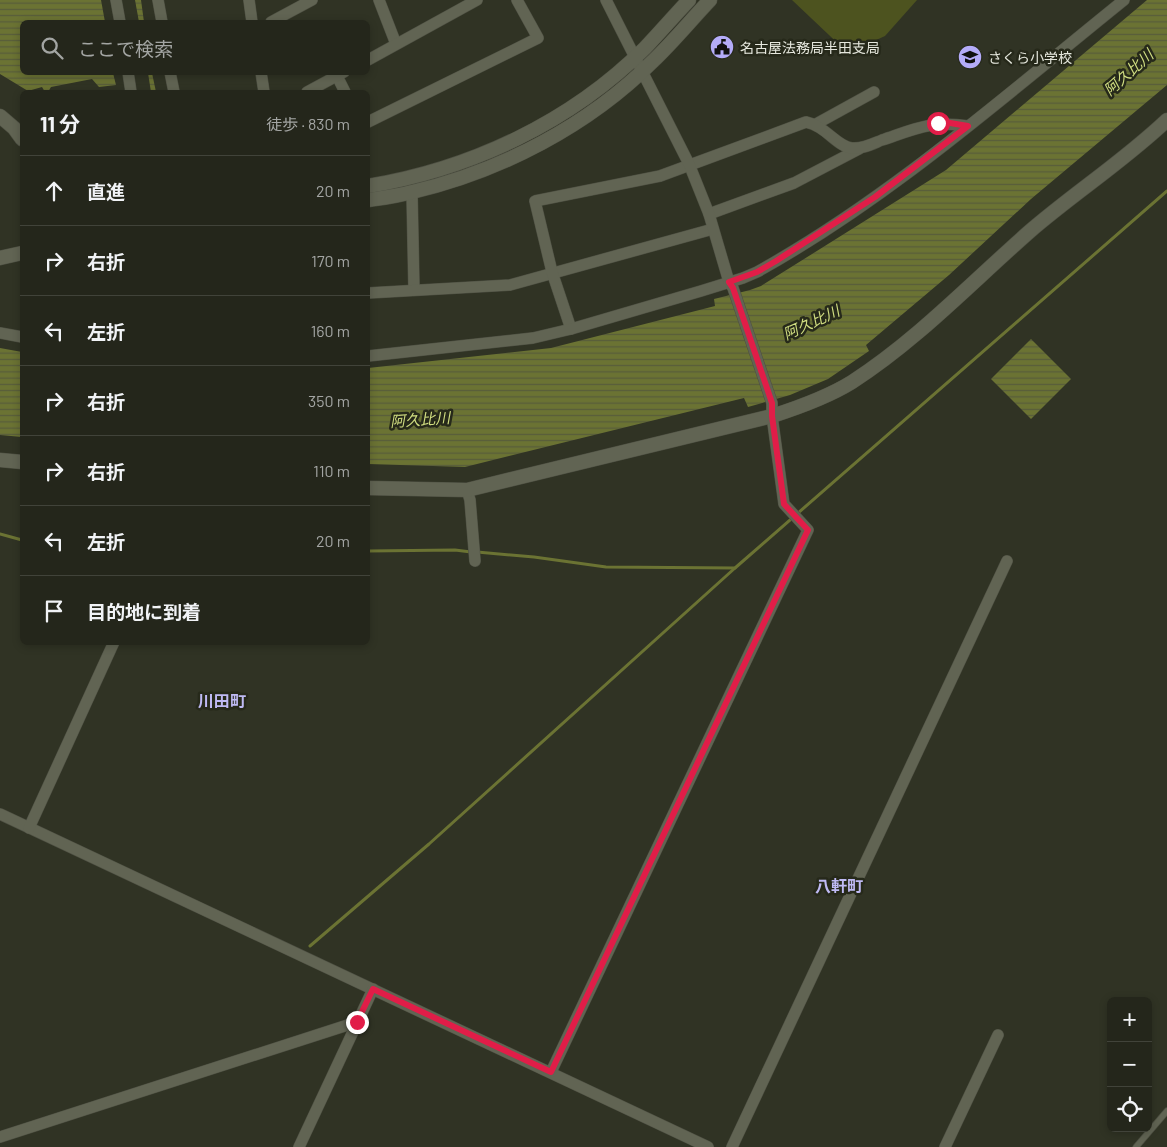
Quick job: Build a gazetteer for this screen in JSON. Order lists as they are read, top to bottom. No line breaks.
{"districts":["川田町","八軒町"],"water":["阿久比川"],"places":{"public building":["名古屋法務局半田支局"],"school or university":["さくら小学校"]},"page":{"search":"ここで検索","heading":["11 分","徒歩 · 830 m"],"list":[["直進","20 m"],["右折","170 m"],["左折","160 m"],["右折","350 m"],["右折","110 m"],["左折","20 m"],"目的地に到着"],"map_buttons":["+","−"]}}
